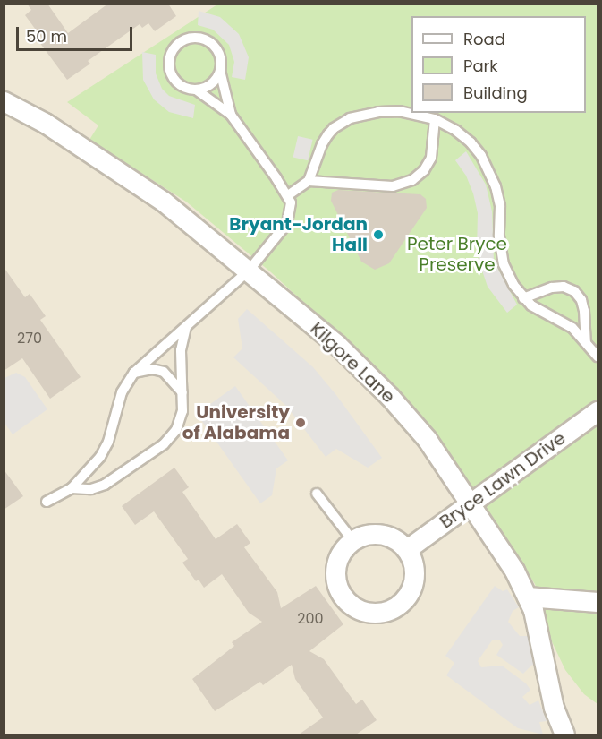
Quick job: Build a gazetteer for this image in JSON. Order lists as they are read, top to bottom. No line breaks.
{"streets":{"street":["Kilgore Lane","Bryce Lawn Drive"]},"crossings":[["Kilgore Lane","Bryce Lawn Drive"]],"parks":["Peter Bryce Preserve"],"places":["Bryant-Jordan Hall","University of Alabama"],"house_numbers":["270","200"],"legend":["Road","Park","Building"],"scale_bar":"50 m"}
